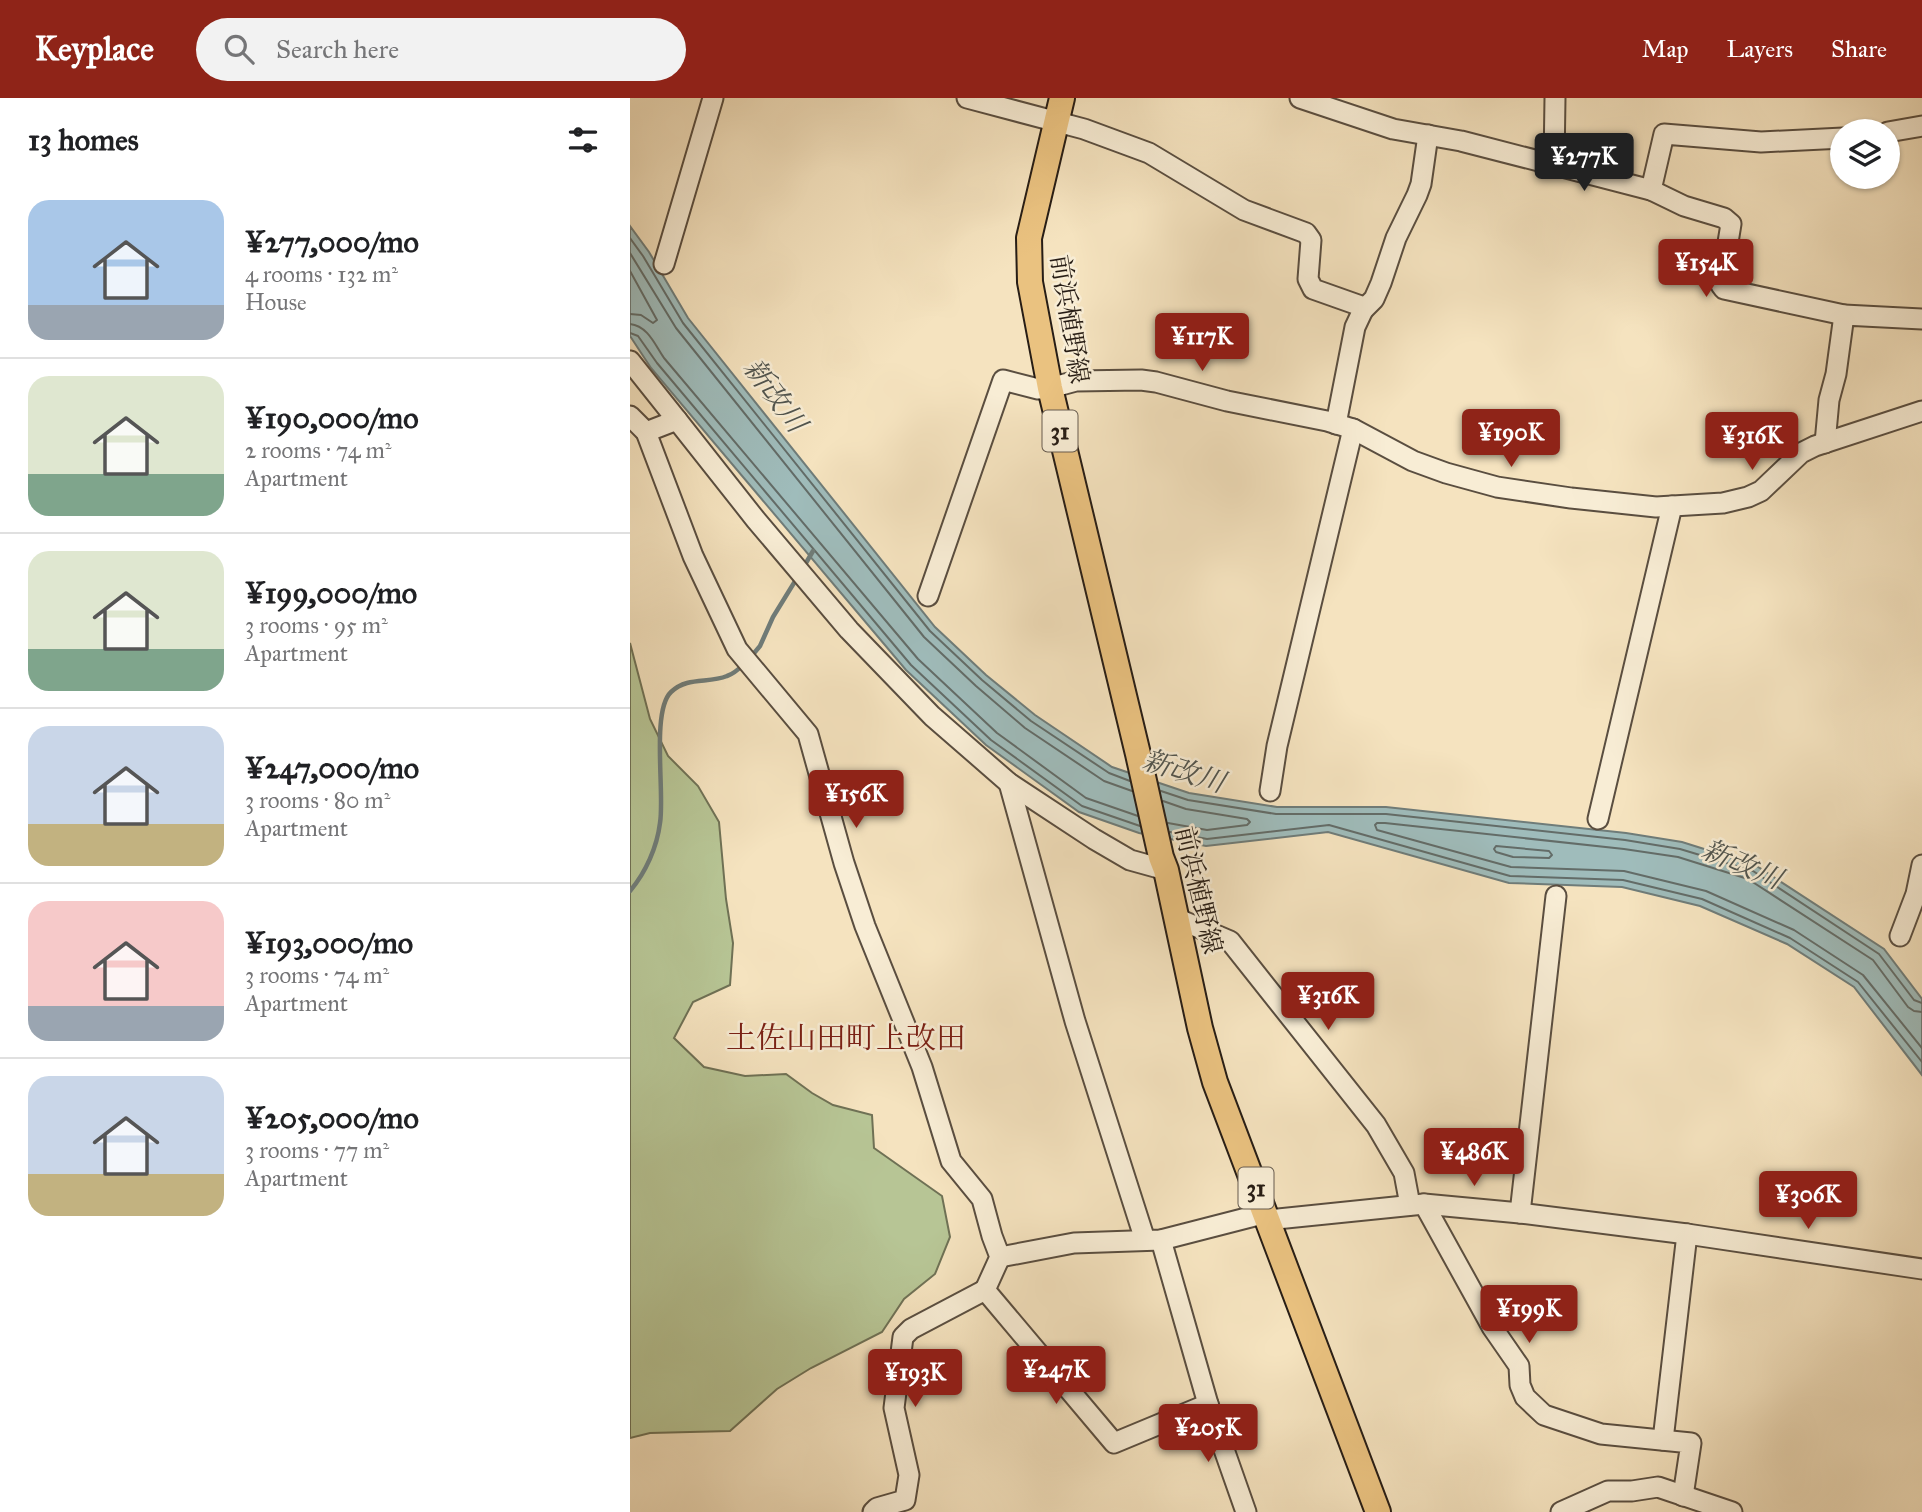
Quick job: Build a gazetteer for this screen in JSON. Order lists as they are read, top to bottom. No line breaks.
{"streets":{"main road":["前浜植野線","31"]},"districts":["土佐山田町上改田"],"water":["新改川"],"page":{"header":"Keyplace","search":"Search here","nav":["Map","Layers","Share"],"heading":"13 homes","price":["¥277K","¥154K","¥117K","¥190K","¥316K","¥156K","¥316K","¥486K","¥306K","¥199K","¥247K","¥193K","¥205K"],"list":[{"name":"¥277,000/mo","note":"4 rooms · 132 m² · House"},{"name":"¥190,000/mo","note":"2 rooms · 74 m² · Apartment"},{"name":"¥199,000/mo","note":"3 rooms · 95 m² · Apartment"},{"name":"¥247,000/mo","note":"3 rooms · 80 m² · Apartment"},{"name":"¥193,000/mo","note":"3 rooms · 74 m² · Apartment"},{"name":"¥205,000/mo","note":"3 rooms · 77 m² · Apartment"}]}}
